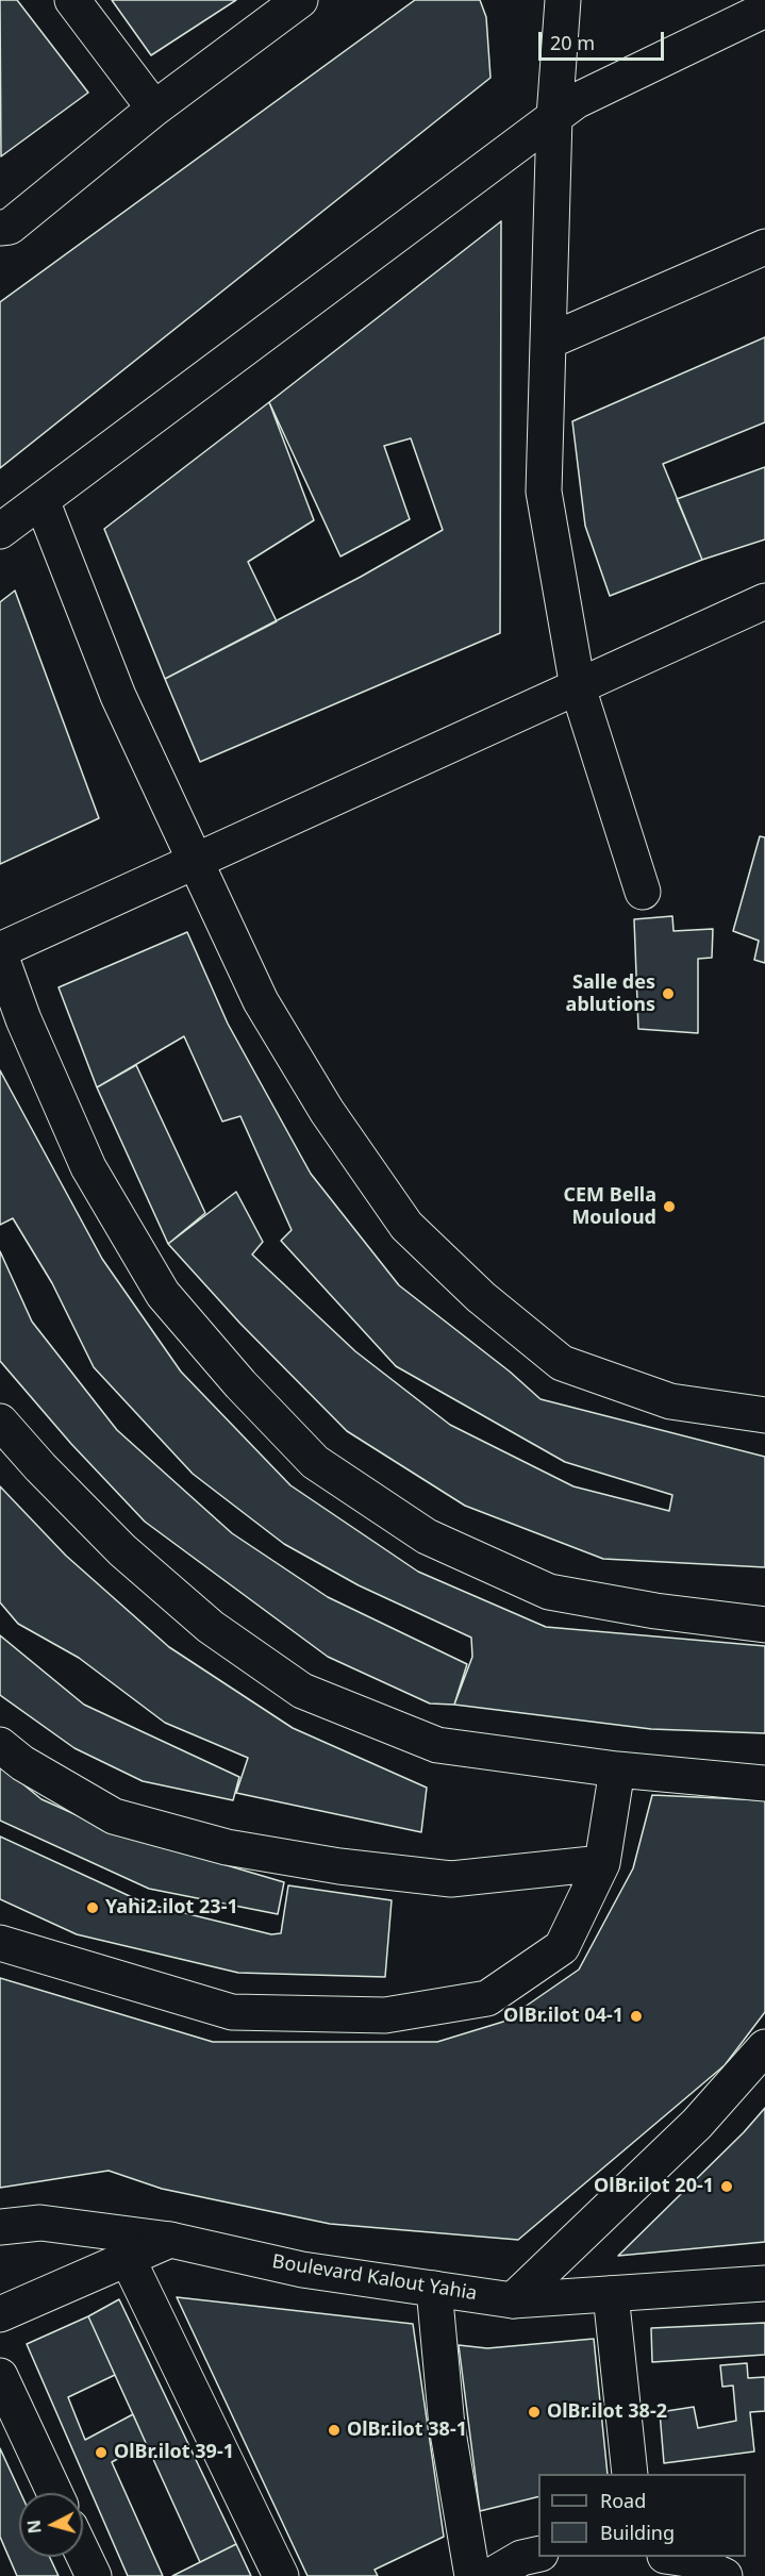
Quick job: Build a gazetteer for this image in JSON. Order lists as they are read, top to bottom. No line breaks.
{"streets":{"street":["Boulevard Kalout Yahia"]},"places":["Salle des ablutions","CEM Bella Mouloud","Yahi2.ilot 23-1","OlBr.ilot 04-1","OlBr.ilot 20-1","OlBr.ilot 38-2","OlBr.ilot 38-1","OlBr.ilot 39-1"],"legend":["Road","Building"],"scale_bar":"20 m","north":"left"}
